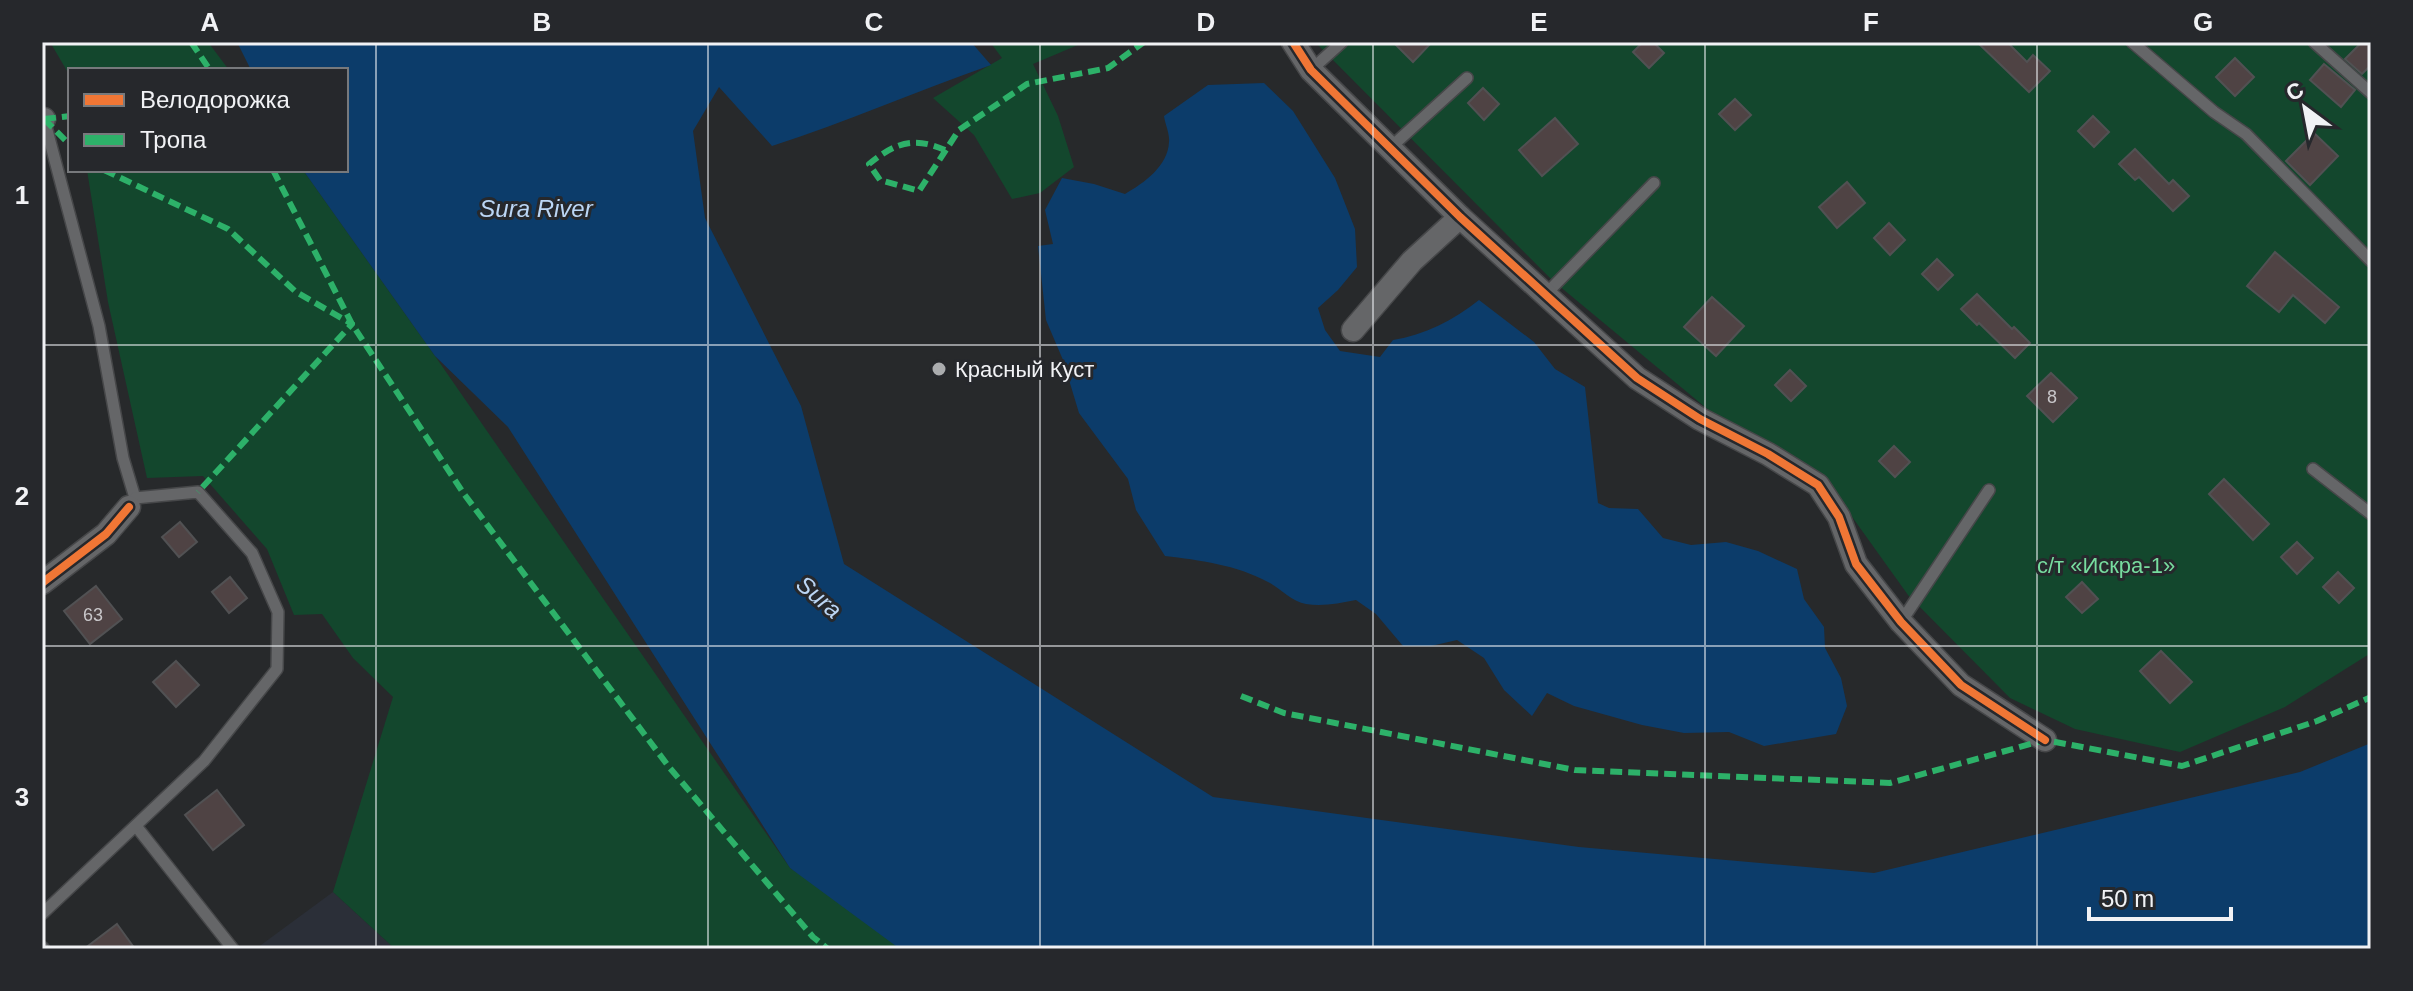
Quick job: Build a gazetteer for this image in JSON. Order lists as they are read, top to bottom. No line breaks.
{"water":["Sura River","Sura"],"parks":["с/т «Искра-1»"],"places":["Красный Куст"],"house_numbers":["8","63"],"legend":["Велодорожка","Тропа"],"scale_bar":"50 m","north":"top left","grid":{"columns":["A","B","C","D","E","F","G"],"rows":["1","2","3"]}}
